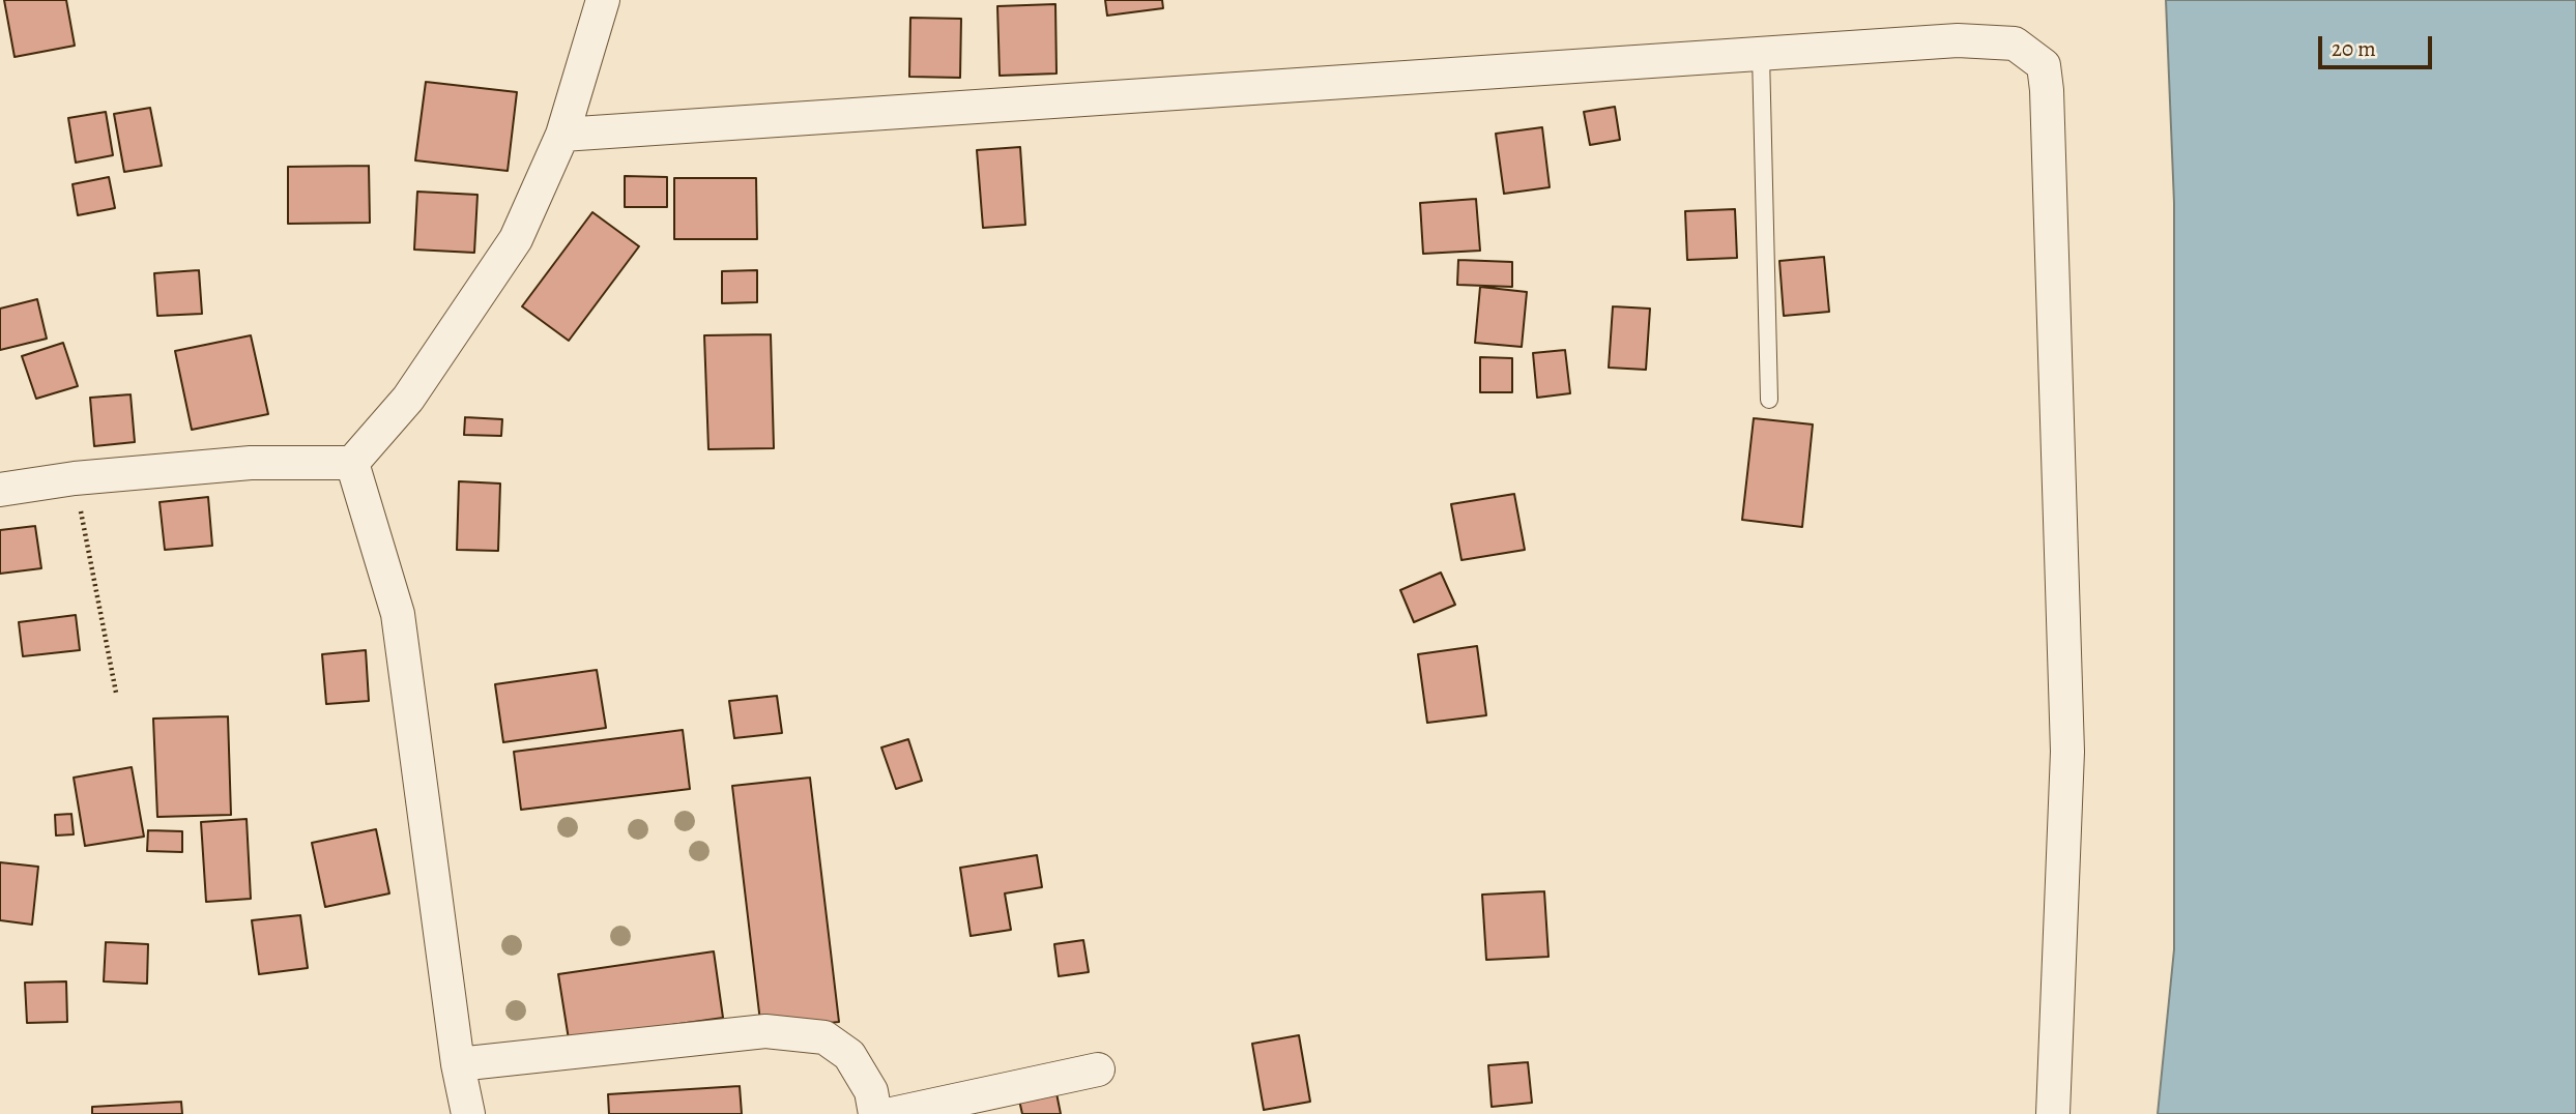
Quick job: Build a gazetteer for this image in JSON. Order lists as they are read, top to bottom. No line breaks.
{"scale_bar":"20 m"}
